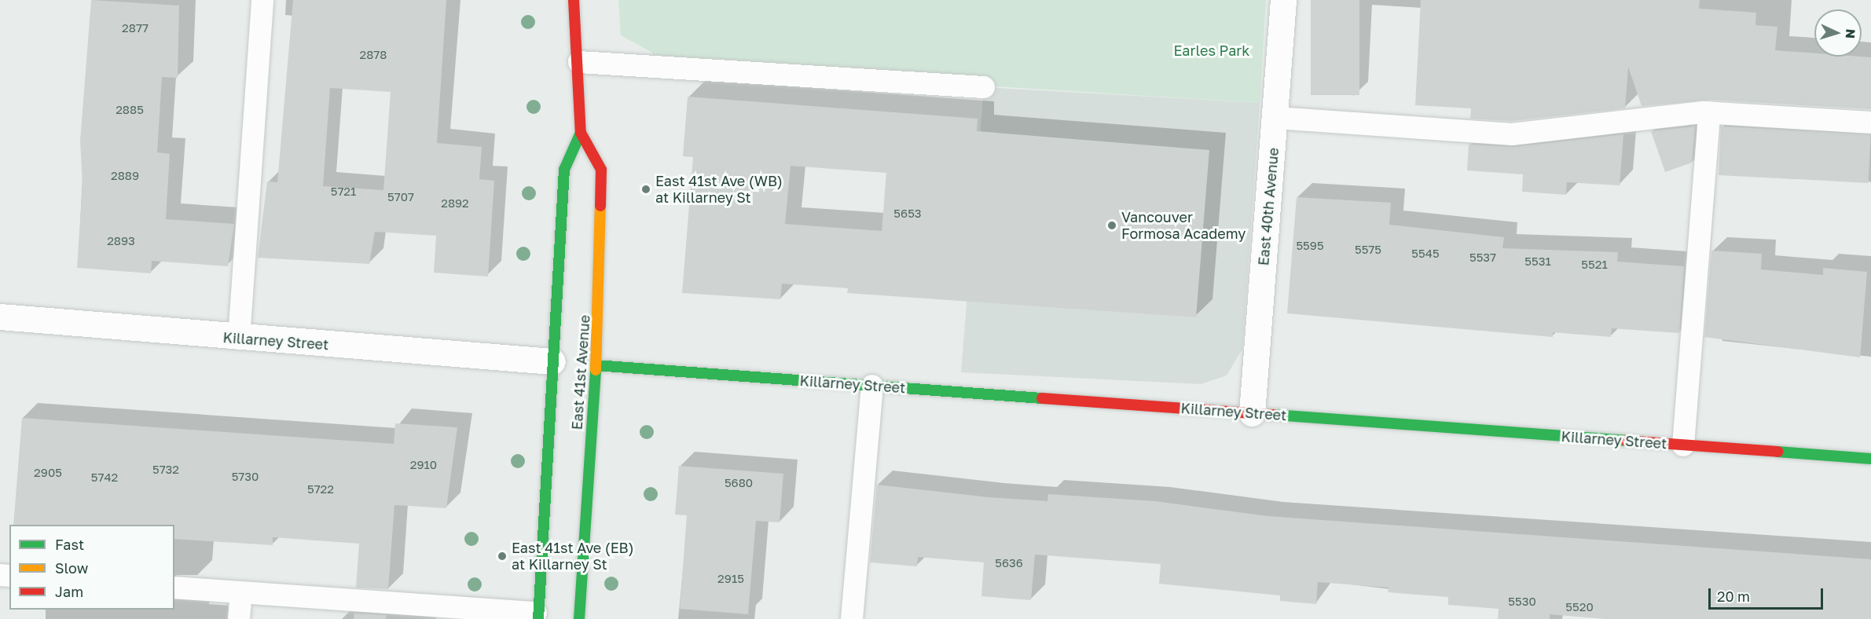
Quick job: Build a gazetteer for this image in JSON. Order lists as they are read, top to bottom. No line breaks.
{"streets":{"street":["East 40th Avenue","Killarney Street","East 41st Avenue"]},"crossings":[["East 40th Avenue","Killarney Street"],["Killarney Street","East 41st Avenue"]],"parks":["Earles Park"],"places":["East 41st Ave (WB) at Killarney St","Vancouver Formosa Academy","East 41st Ave (EB) at Killarney St"],"house_numbers":["2877","2878","2885","2889","5721","5707","2892","5653","2893","5595","5575","5545","5537","5531","5521","2910","5732","2905","5730","5742","5680","5722","5636","2915","5530","5520"],"legend":["Fast","Slow","Jam"],"scale_bar":"20 m","north":"right"}
